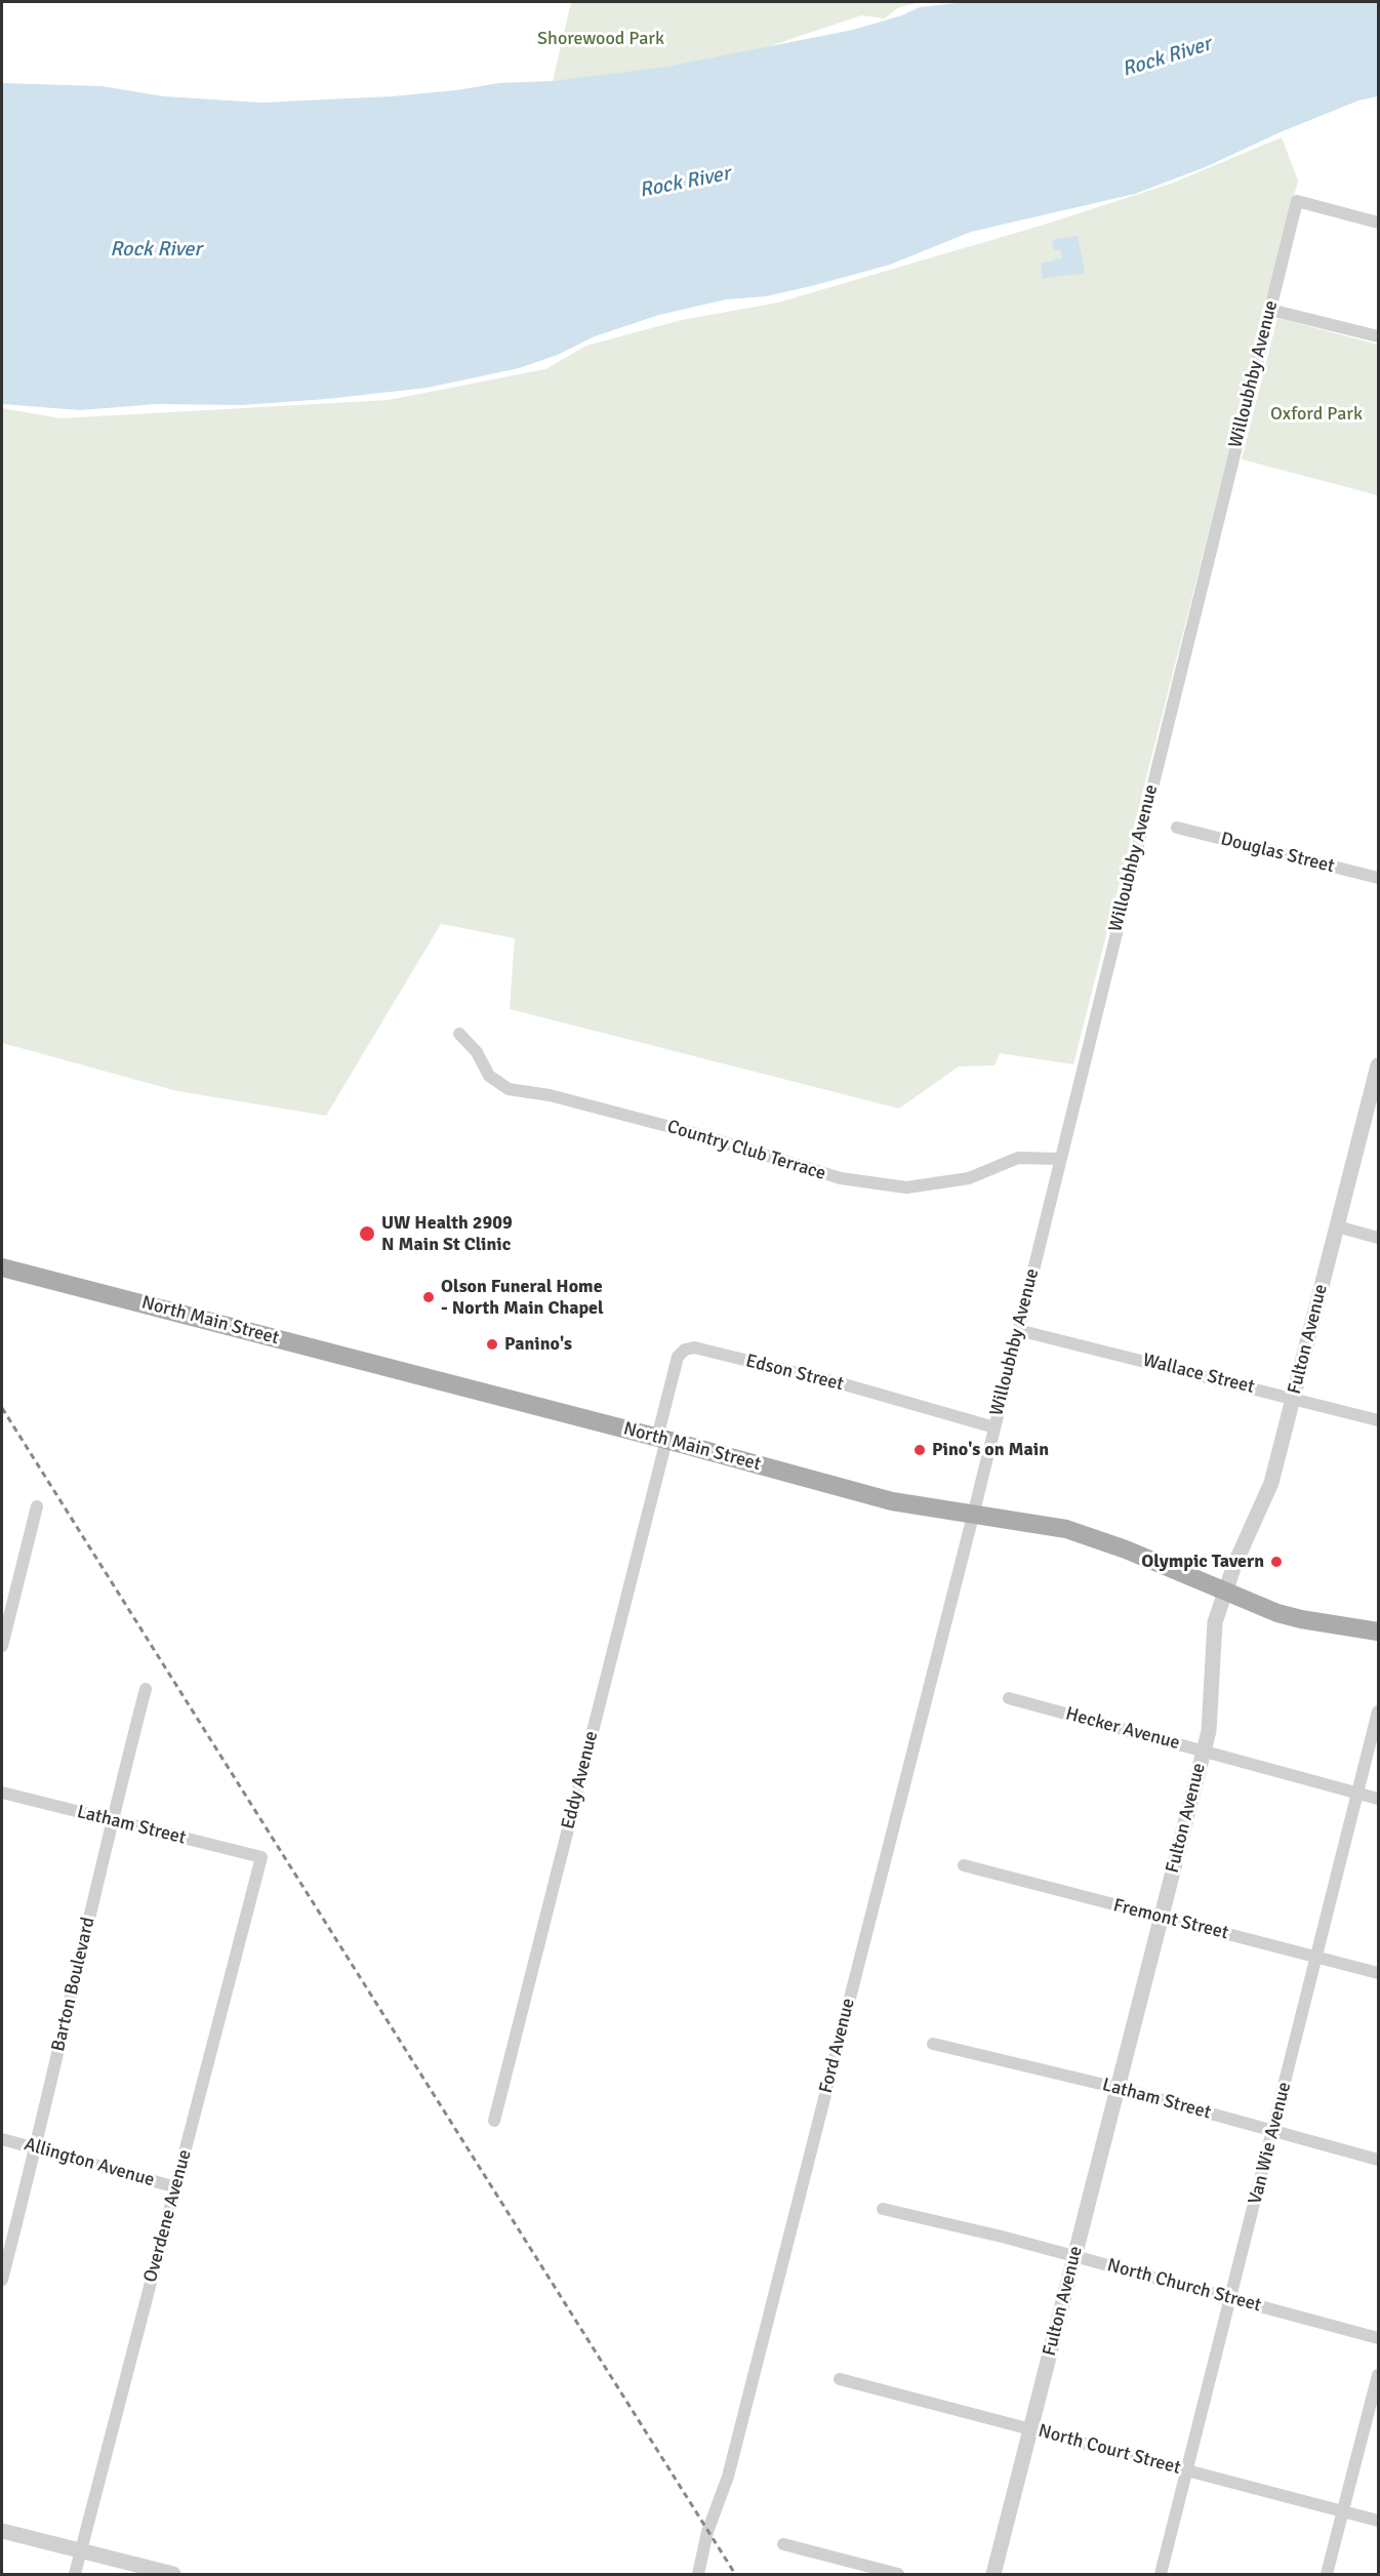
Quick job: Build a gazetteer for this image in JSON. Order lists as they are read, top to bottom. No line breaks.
{"streets":{"main road":["North Main Street"],"street":["Willoubhby Avenue","Douglas Street","Country Club Terrace","Fulton Avenue","Edson Street","Wallace Street","Hecker Avenue","Eddy Avenue","Latham Street","Fremont Street","Barton Boulevard","Ford Avenue","Van Wie Avenue","Allington Avenue","Overdene Avenue","North Church Street","North Court Street"]},"crossings":[["Willoubhby Avenue","Country Club Terrace"],["Willoubhby Avenue","North Main Street"],["Willoubhby Avenue","Edson Street"],["Willoubhby Avenue","Wallace Street"],["Willoubhby Avenue","Ford Avenue"],["North Main Street","Fulton Avenue"],["North Main Street","Edson Street"],["North Main Street","Eddy Avenue"],["North Main Street","Ford Avenue"],["Fulton Avenue","Wallace Street"],["Fulton Avenue","Hecker Avenue"],["Fulton Avenue","Latham Street"],["Fulton Avenue","Fremont Street"],["Fulton Avenue","North Church Street"],["Fulton Avenue","North Court Street"],["Edson Street","Eddy Avenue"],["Hecker Avenue","Van Wie Avenue"],["Latham Street","Barton Boulevard"],["Latham Street","Van Wie Avenue"],["Latham Street","Overdene Avenue"],["Fremont Street","Van Wie Avenue"],["Barton Boulevard","Allington Avenue"],["Van Wie Avenue","North Church Street"],["Van Wie Avenue","North Court Street"],["Allington Avenue","Overdene Avenue"]],"water":["Rock River"],"parks":["Shorewood Park","Oxford Park"],"places":["UW Health 2909 N Main St Clinic","Olson Funeral Home - North Main Chapel","Panino's","Pino's on Main","Olympic Tavern"]}
